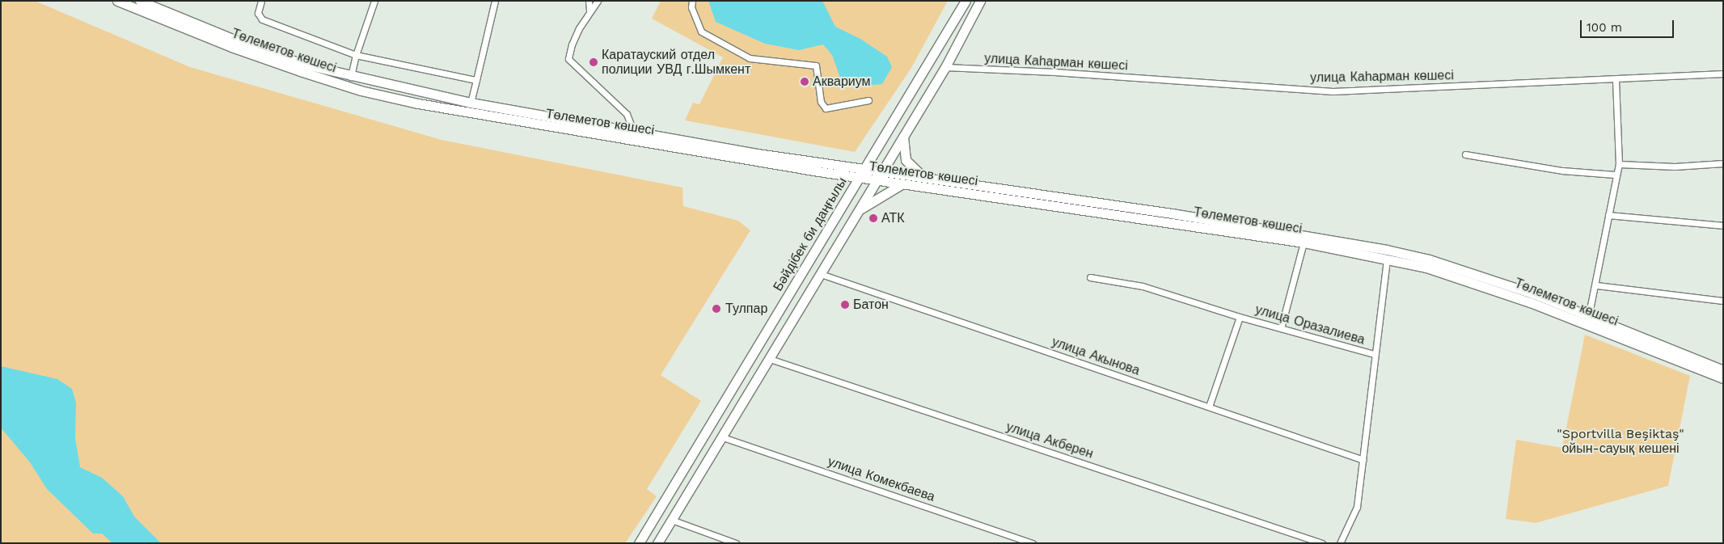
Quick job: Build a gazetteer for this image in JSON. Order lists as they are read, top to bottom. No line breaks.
{"streets":{"main road":["Төлеметов көшесі","Бәйдібек би даңғылы"],"street":["улица Каһарман көшесі","улица Оразалиева","улица Акынова","улица Акберен","улица Комекбаева"]},"crossings":[["Төлеметов көшесі","Бәйдібек би даңғылы"],["улица Оразалиева","улица Акынова"]],"parks":["\"Sportvilla Beşiktaş\" ойын-сауық кешені"],"places":["Каратауский отдел полиции УВД г.Шымкент","Аквариум","АТК","Батон","Тулпар"],"scale_bar":"100 m"}
